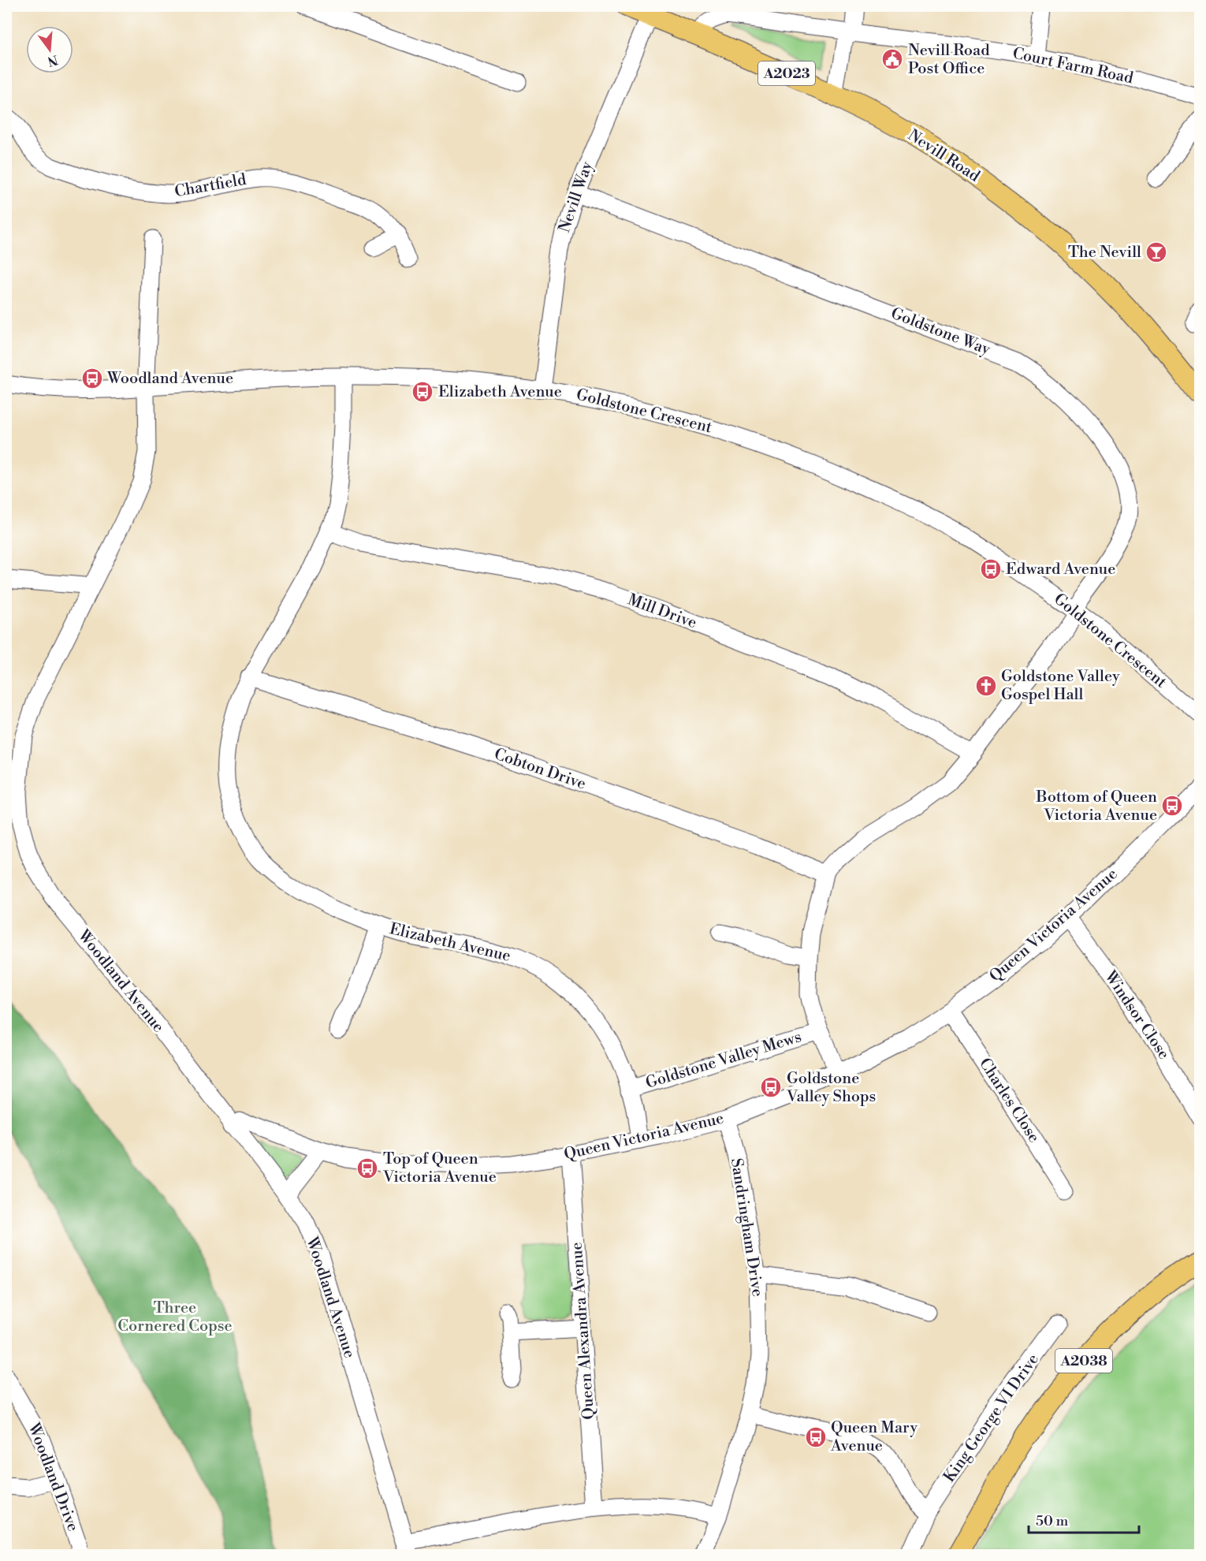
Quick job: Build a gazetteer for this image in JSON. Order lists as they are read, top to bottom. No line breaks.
{"streets":{"main road":["A2023","Nevill Road","A2038"],"street":["Court Farm Road","Chartfield","Nevill Way","Goldstone Way","Goldstone Crescent","Mill Drive","Cobton Drive","Queen Victoria Avenue","Elizabeth Avenue","Woodland Avenue","Windsor Close","Goldstone Valley Mews","Charles Close","Sandringham Drive","Queen Alexandra Avenue","King George VI Drive","Woodland Drive"]},"crossings":[["Court Farm Road","Nevill Road"],["Nevill Road","Nevill Way"],["Nevill Way","Goldstone Way"],["Nevill Way","Goldstone Crescent"],["Goldstone Way","Goldstone Crescent"],["Goldstone Crescent","Elizabeth Avenue"],["Goldstone Crescent","Woodland Avenue"],["Mill Drive","Elizabeth Avenue"],["Cobton Drive","Elizabeth Avenue"],["Queen Victoria Avenue","Elizabeth Avenue"],["Queen Victoria Avenue","Woodland Avenue"],["Queen Victoria Avenue","Windsor Close"],["Queen Victoria Avenue","Charles Close"],["Queen Victoria Avenue","Sandringham Drive"],["Queen Victoria Avenue","Queen Alexandra Avenue"],["Elizabeth Avenue","Goldstone Valley Mews"]],"parks":["Three Cornered Copse"],"places":{"public building":["Nevill Road Post Office"],"bar":["The Nevill"],"bus stop":["Woodland Avenue","Elizabeth Avenue","Edward Avenue","Bottom of Queen Victoria Avenue","Goldstone Valley Shops","Top of Queen Victoria Avenue","Queen Mary Avenue"],"church":["Goldstone Valley Gospel Hall"]},"scale_bar":"50 m","north":"bottom"}
